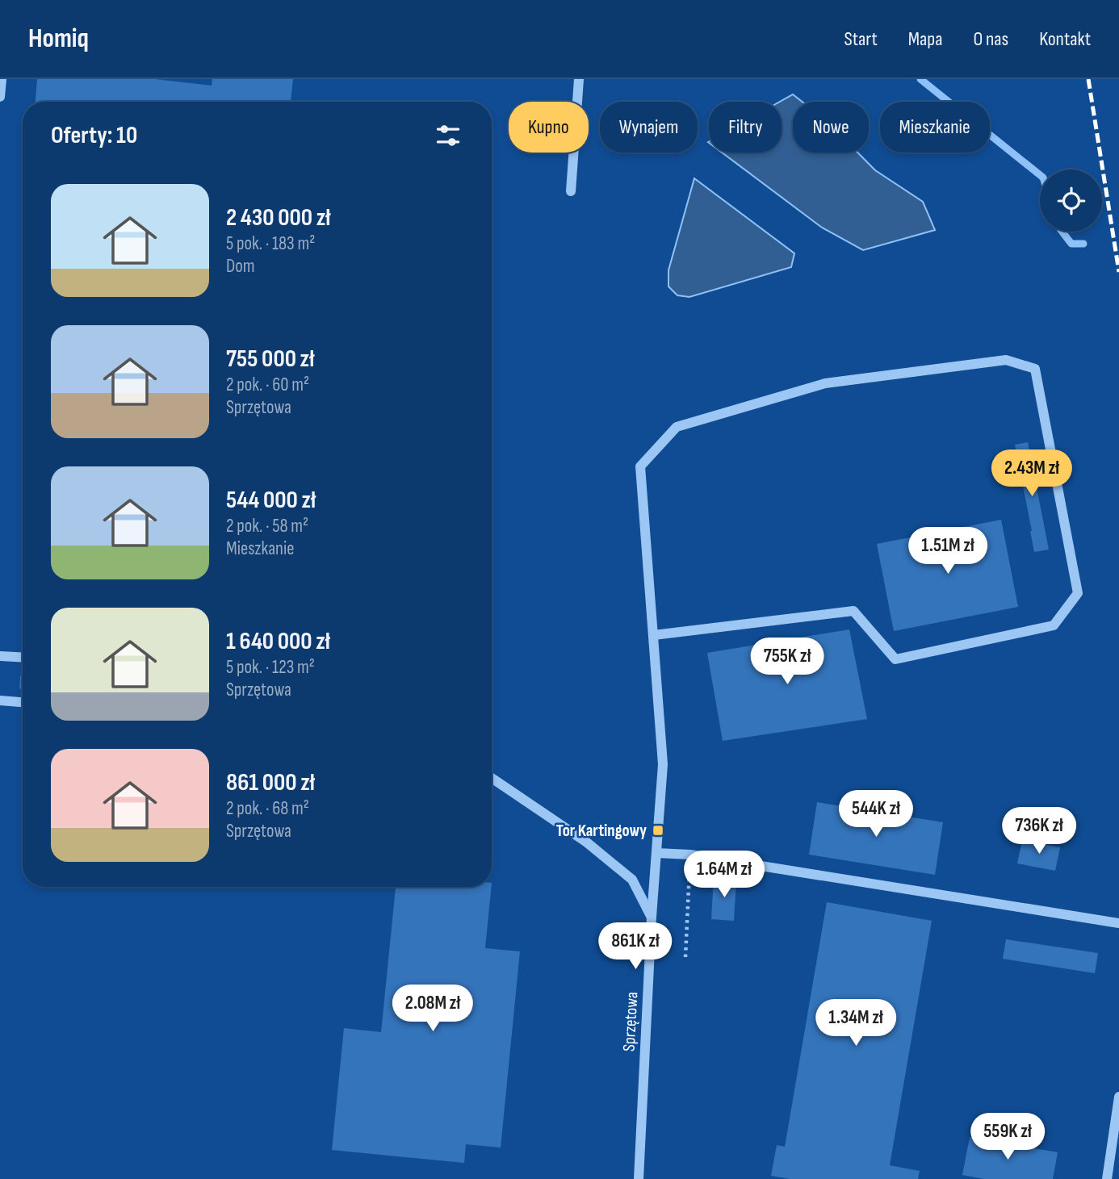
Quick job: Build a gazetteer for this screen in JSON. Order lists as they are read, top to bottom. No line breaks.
{"streets":{"street":["Sprzętowa"]},"places":{"transit":["Tor Kartingowy"]},"page":{"header":"Homiq","nav":["Start","Mapa","O nas","Kontakt"],"chip":["Kupno","Wynajem","Filtry","Nowe","Mieszkanie"],"heading":"Oferty: 10","list":[{"name":"2 430 000 zł","note":"5 pok. · 183 m² · Dom"},{"name":"755 000 zł","note":"2 pok. · 60 m² · Sprzętowa"},{"name":"544 000 zł","note":"2 pok. · 58 m² · Mieszkanie"},{"name":"1 640 000 zł","note":"5 pok. · 123 m² · Sprzętowa"},{"name":"861 000 zł","note":"2 pok. · 68 m² · Sprzętowa"}],"price":["2.43M zł","1.51M zł","755K zł","544K zł","736K zł","1.64M zł","861K zł","2.08M zł","1.34M zł","559K zł"]}}
